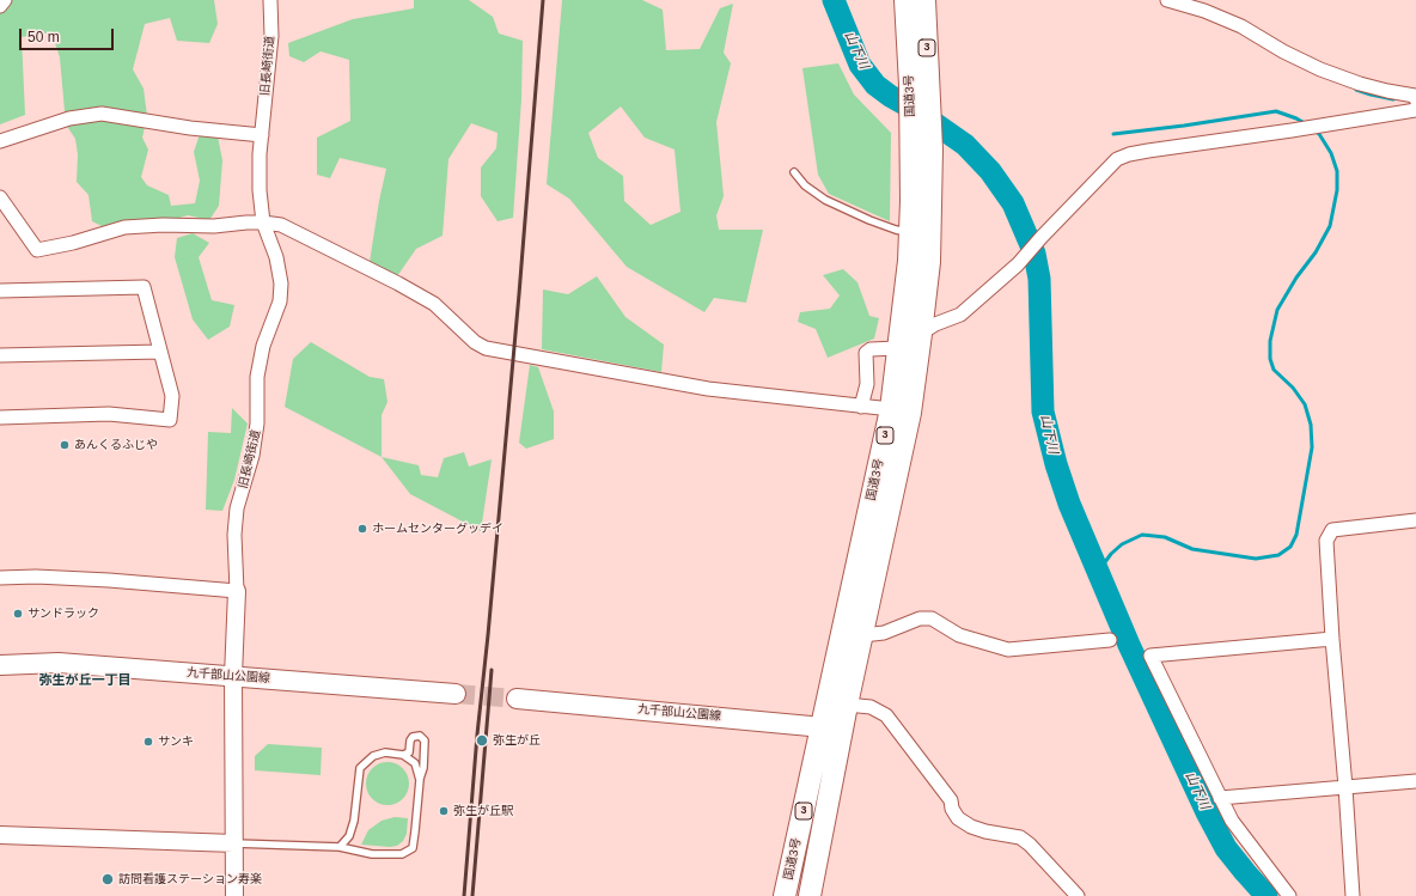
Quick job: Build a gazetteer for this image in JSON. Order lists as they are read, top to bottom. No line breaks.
{"streets":{"highway":["3","国道3号"],"main road":["九千部山公園線"],"street":["旧長崎街道"]},"crossings":[["旧長崎街道","九千部山公園線"],["国道3号","九千部山公園線"]],"districts":["弥生が丘一丁目"],"water":["山下川"],"places":["あんくるふじや","ホームセンターグッデイ","サンドラック","弥生が丘","サンキ","弥生が丘駅","訪問看護ステーション寿楽"],"scale_bar":"50 m"}
